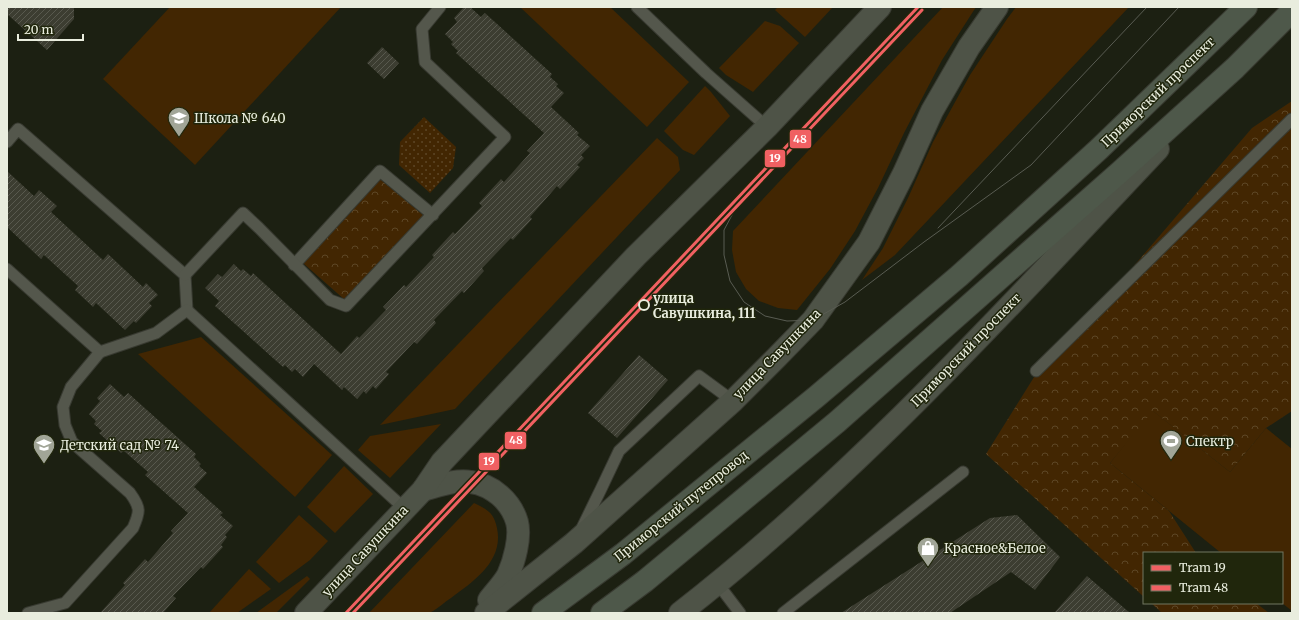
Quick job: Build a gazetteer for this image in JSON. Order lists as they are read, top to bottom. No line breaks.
{"streets":{"main road":["Приморский проспект","улица Савушкина","Приморский путепровод"]},"crossings":[["Приморский проспект","Приморский путепровод"]],"places":{"school or university":["Школа № 640","Детский сад № 74"],"other":["улица Савушкина, 111"],"sports":["Спектр"],"shop":["Красное&Белое"]},"lines":["tram line 19","tram line 48"],"legend":["Tram 19","Tram 48"],"scale_bar":"20 m"}
